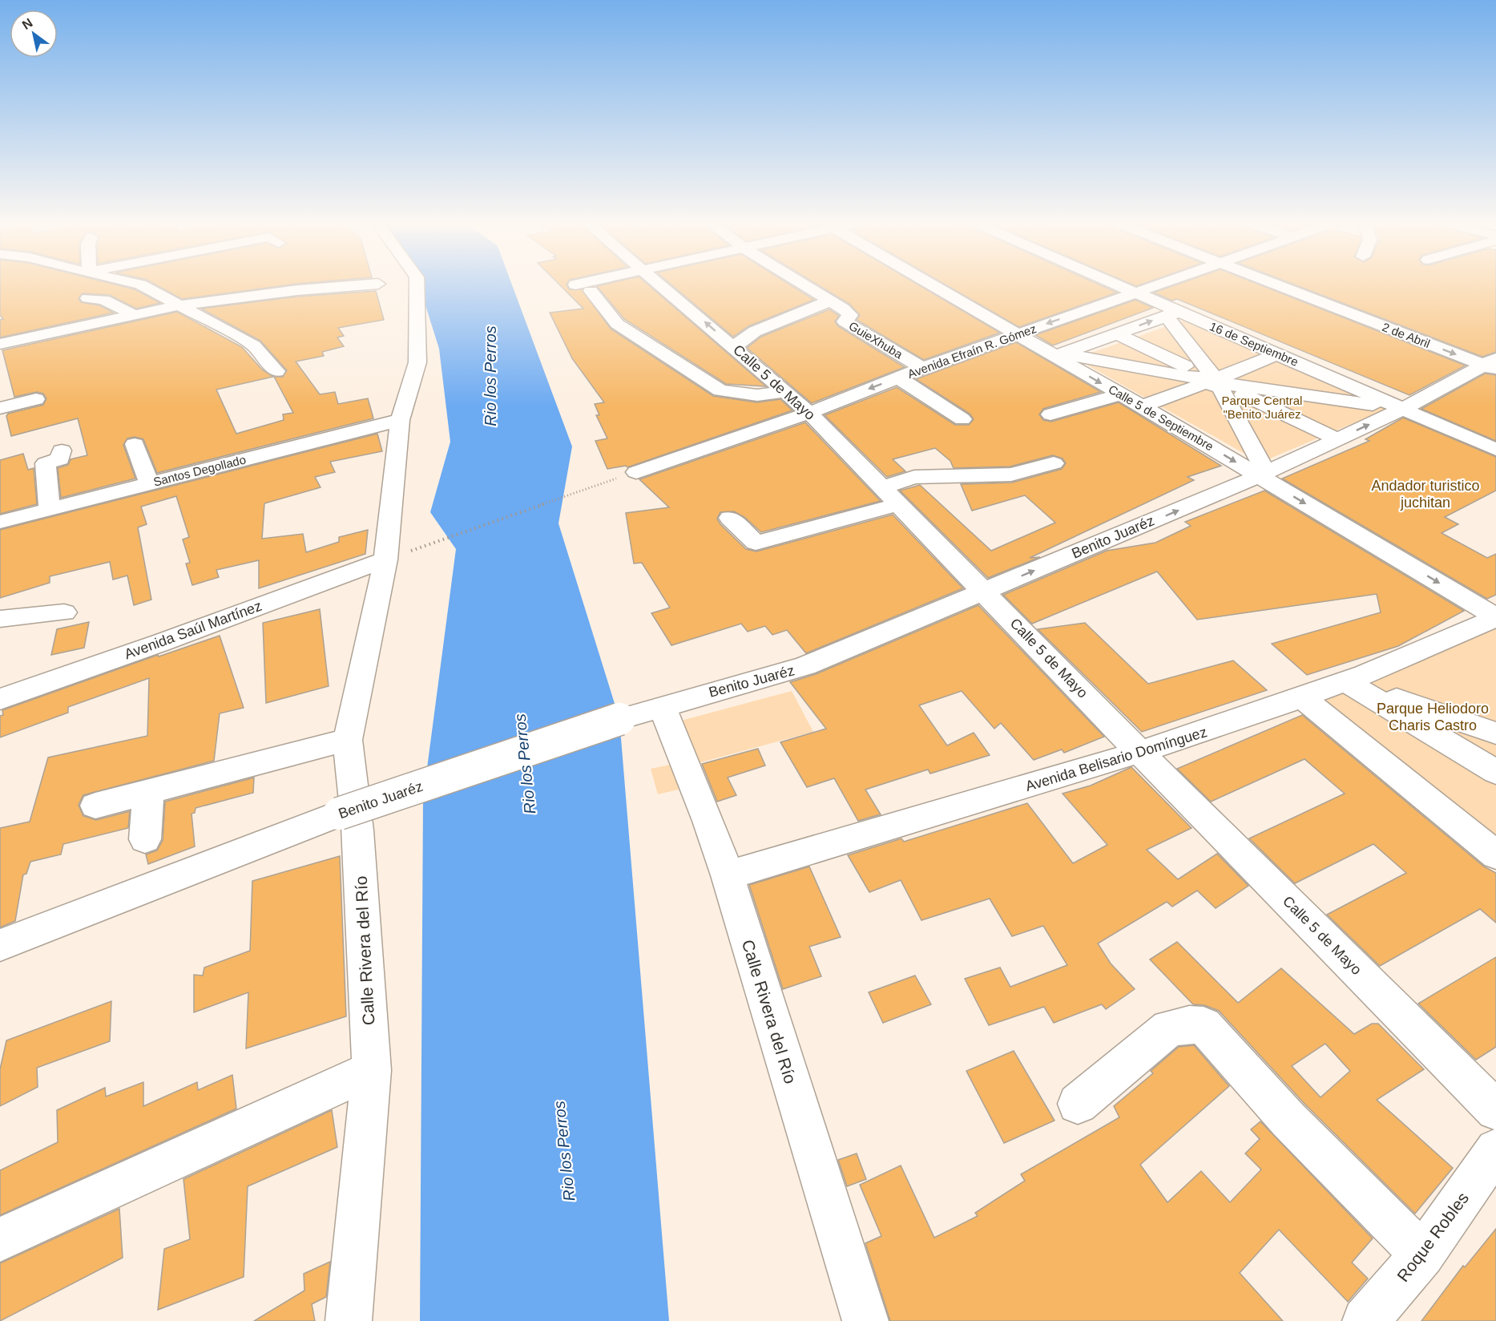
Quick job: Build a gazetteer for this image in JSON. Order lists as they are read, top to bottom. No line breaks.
{"streets":{"street":["2 de Abril","GuieXhuba","16 de Septiembre","Avenida Efraín R. Gómez","Calle 5 de Mayo","Calle 5 de Septiembre","Santos Degollado","Benito Juaréz","Avenida Saúl Martínez","Avenida Belisario Domínguez","Calle Rivera del Río","Roque Robles"]},"crossings":[["2 de Abril","Benito Juaréz"],["GuieXhuba","Avenida Efraín R. Gómez"],["16 de Septiembre","Avenida Efraín R. Gómez"],["16 de Septiembre","Benito Juaréz"],["Avenida Efraín R. Gómez","Calle 5 de Mayo"],["Avenida Efraín R. Gómez","Calle 5 de Septiembre"],["Calle 5 de Mayo","Benito Juaréz"],["Calle 5 de Mayo","Avenida Belisario Domínguez"],["Calle 5 de Septiembre","Benito Juaréz"],["Calle 5 de Septiembre","Avenida Belisario Domínguez"],["Benito Juaréz","Calle Rivera del Río"],["Avenida Belisario Domínguez","Calle Rivera del Río"]],"water":["Rio los Perros"],"parks":["Parque Central \"Benito Juárez","Andador turistico juchitan","Parque Heliodoro Charis Castro"],"north":"top left"}
